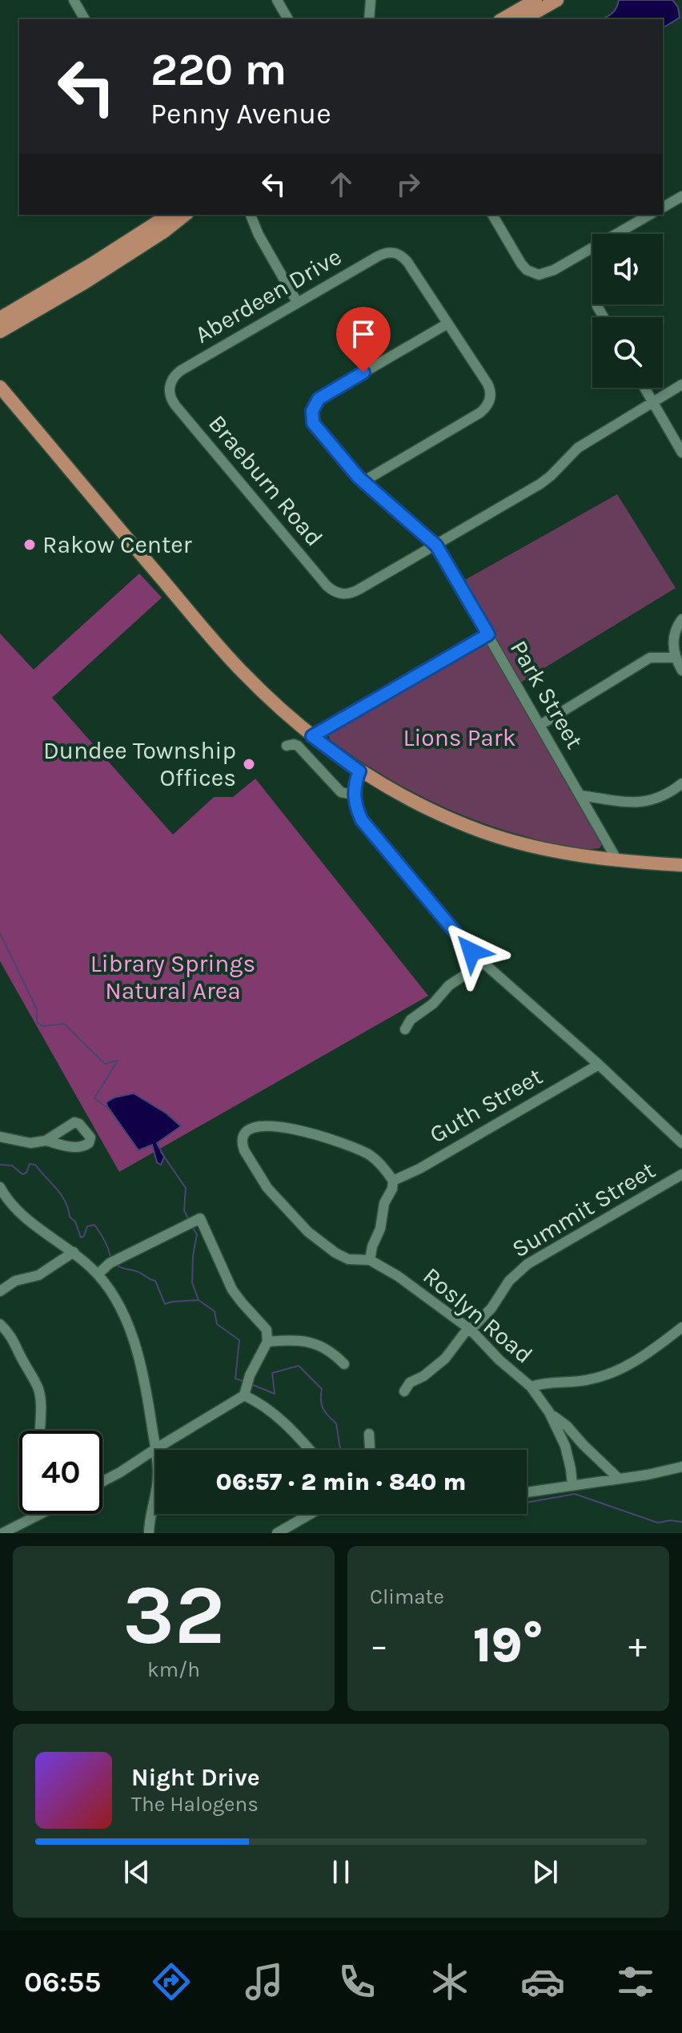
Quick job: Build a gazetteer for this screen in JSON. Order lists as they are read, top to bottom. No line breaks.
{"streets":{"street":["Aberdeen Drive","Braeburn Road","Park Street","Guth Street","Summit Street","Roslyn Road"]},"crossings":[["Aberdeen Drive","Braeburn Road"],["Aberdeen Drive","Park Street"],["Braeburn Road","Park Street"],["Guth Street","Roslyn Road"],["Summit Street","Roslyn Road"]],"parks":["Lions Park","Library Springs Natural Area"],"places":["Rakow Center","Dundee Township Offices"],"page":{"turn":["220 m","Penny Avenue"],"limit":"40","trip":"06:57 · 2 min · 840 m","tile":[["32","km/h"],"Climate"],"heat":["−","19°","+"],"song":["Night Drive","The Halogens"],"tabs":"06:55"}}
